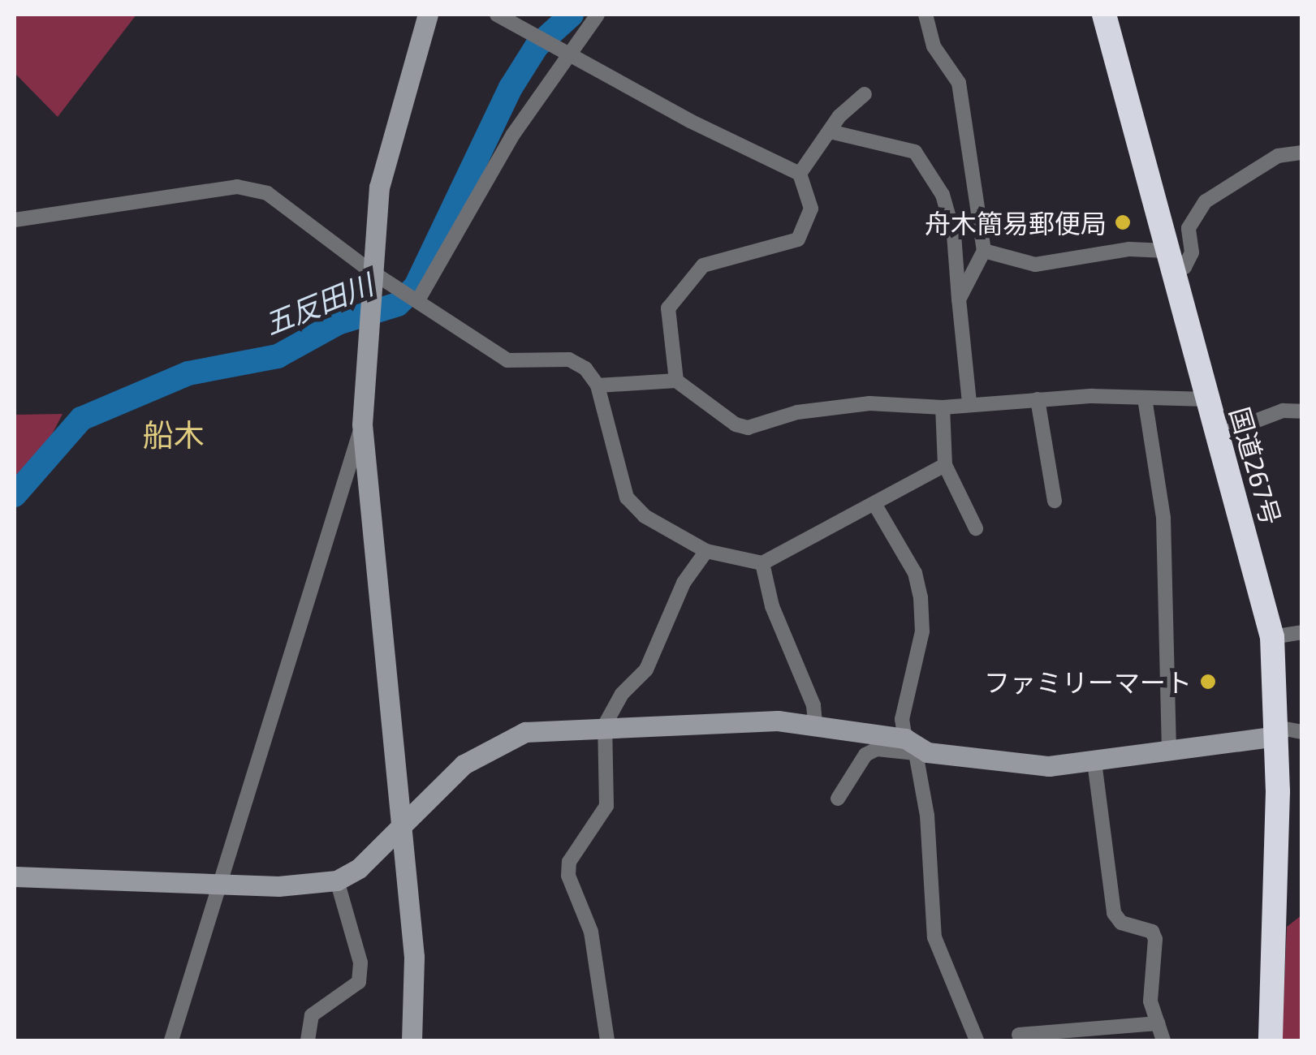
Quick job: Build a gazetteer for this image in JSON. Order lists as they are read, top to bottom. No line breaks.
{"streets":{"highway":["国道267号"]},"districts":["船木"],"water":["五反田川"],"places":["舟木簡易郵便局","ファミリーマート"]}
